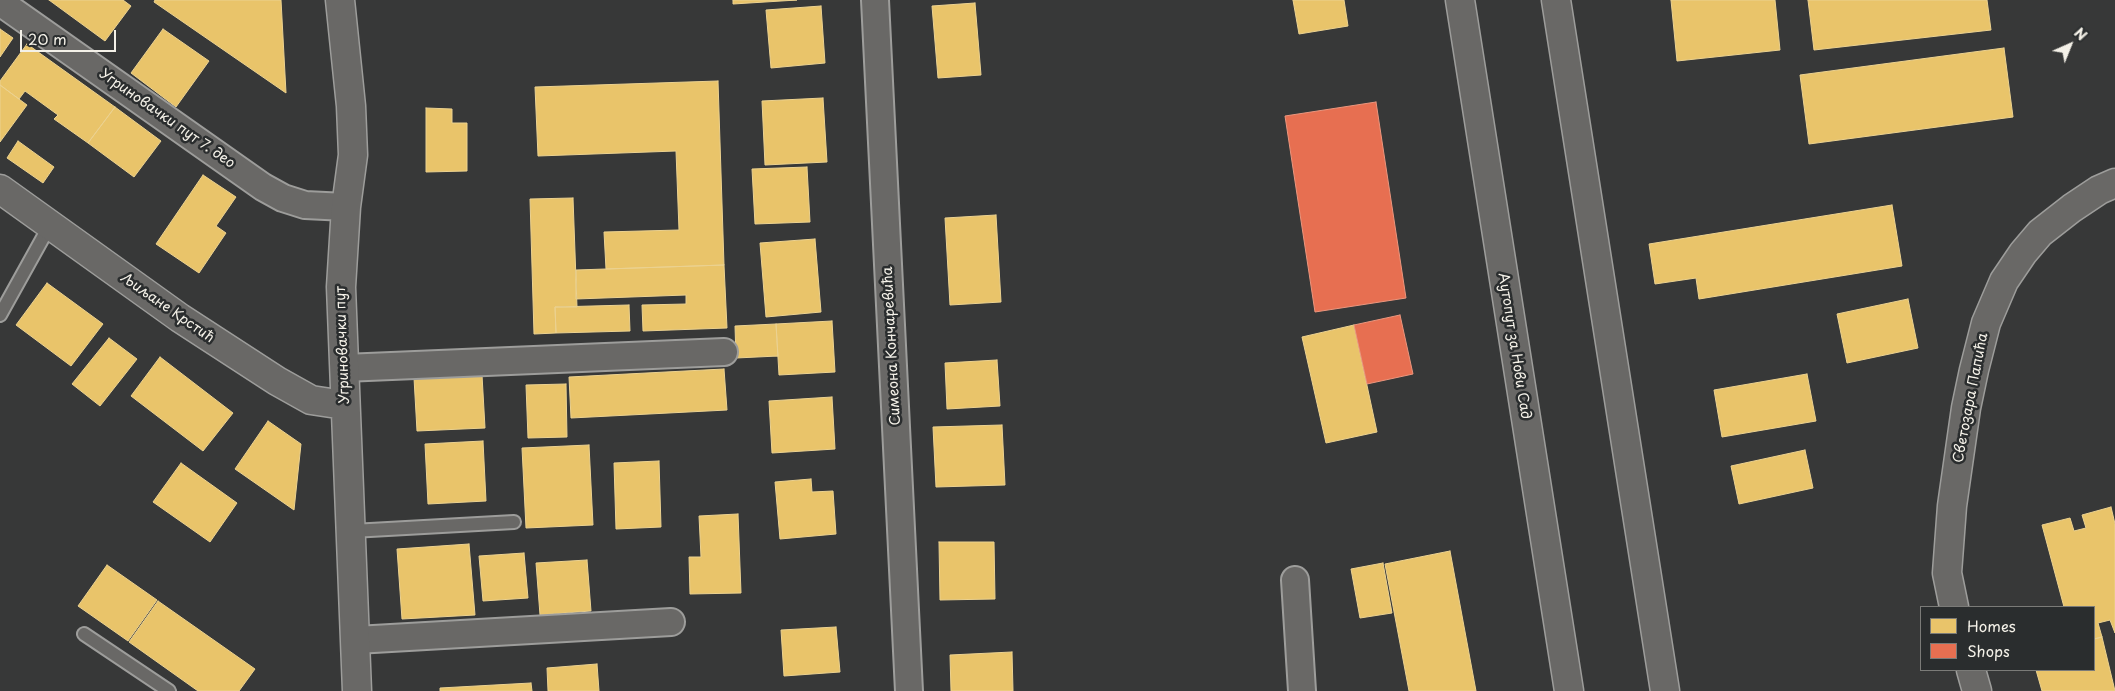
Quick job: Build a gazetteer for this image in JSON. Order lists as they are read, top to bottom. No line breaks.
{"streets":{"street":["Угриновачки пут 7. део","Љиљане Крстић","Угриновачки пут","Симеона Кончаревића","Аутопут за Нови Сад","Светозара Папића"]},"crossings":[["Угриновачки пут 7. део","Угриновачки пут"],["Љиљане Крстић","Угриновачки пут"]],"legend":["Homes","Shops"],"scale_bar":"20 m","north":"top right"}
